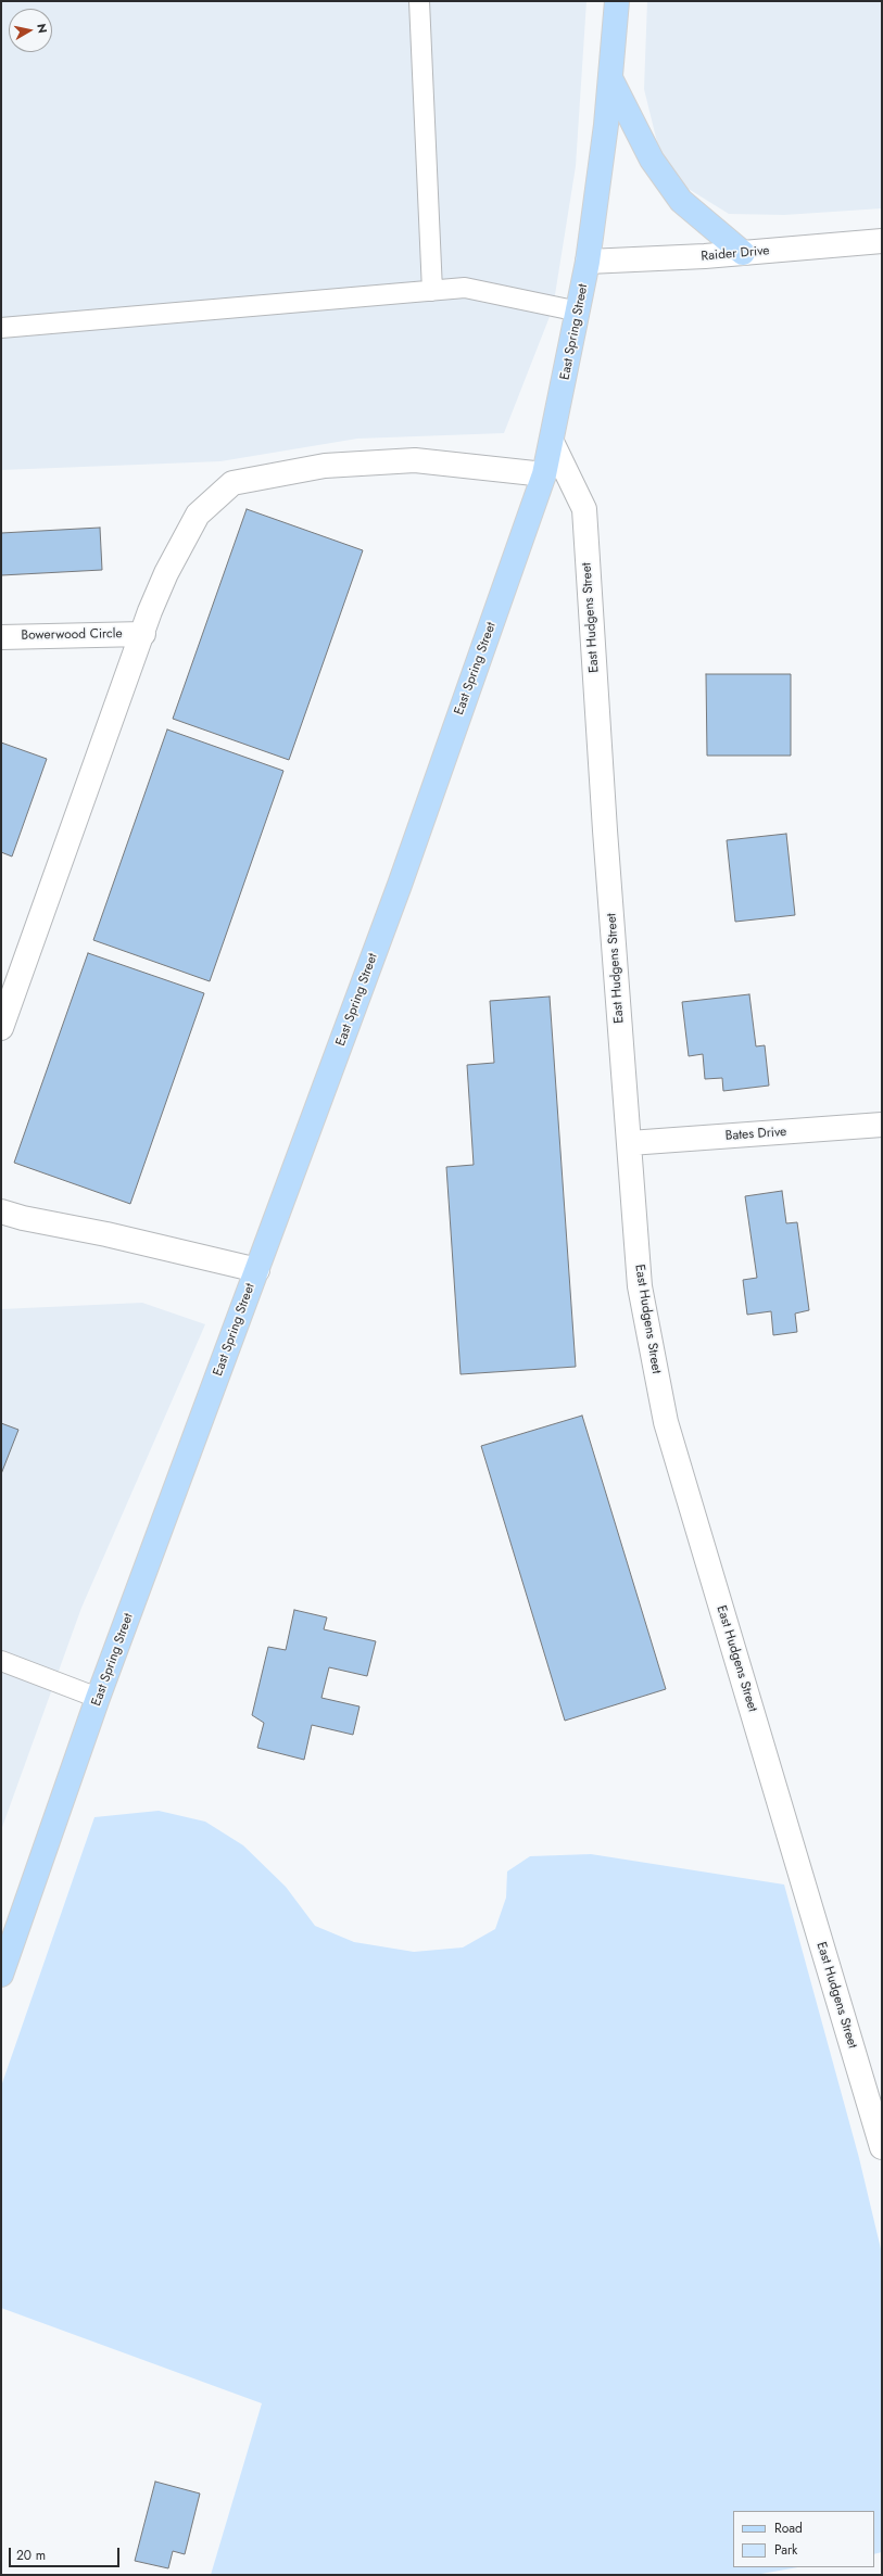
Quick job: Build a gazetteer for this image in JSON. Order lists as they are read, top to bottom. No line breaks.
{"streets":{"main road":["East Spring Street"],"street":["Raider Drive","East Hudgens Street","Bowerwood Circle","Bates Drive"]},"crossings":[["Raider Drive","East Spring Street"],["East Spring Street","East Hudgens Street"],["East Hudgens Street","Bates Drive"]],"legend":["Road","Park"],"scale_bar":"20 m","north":"right"}
